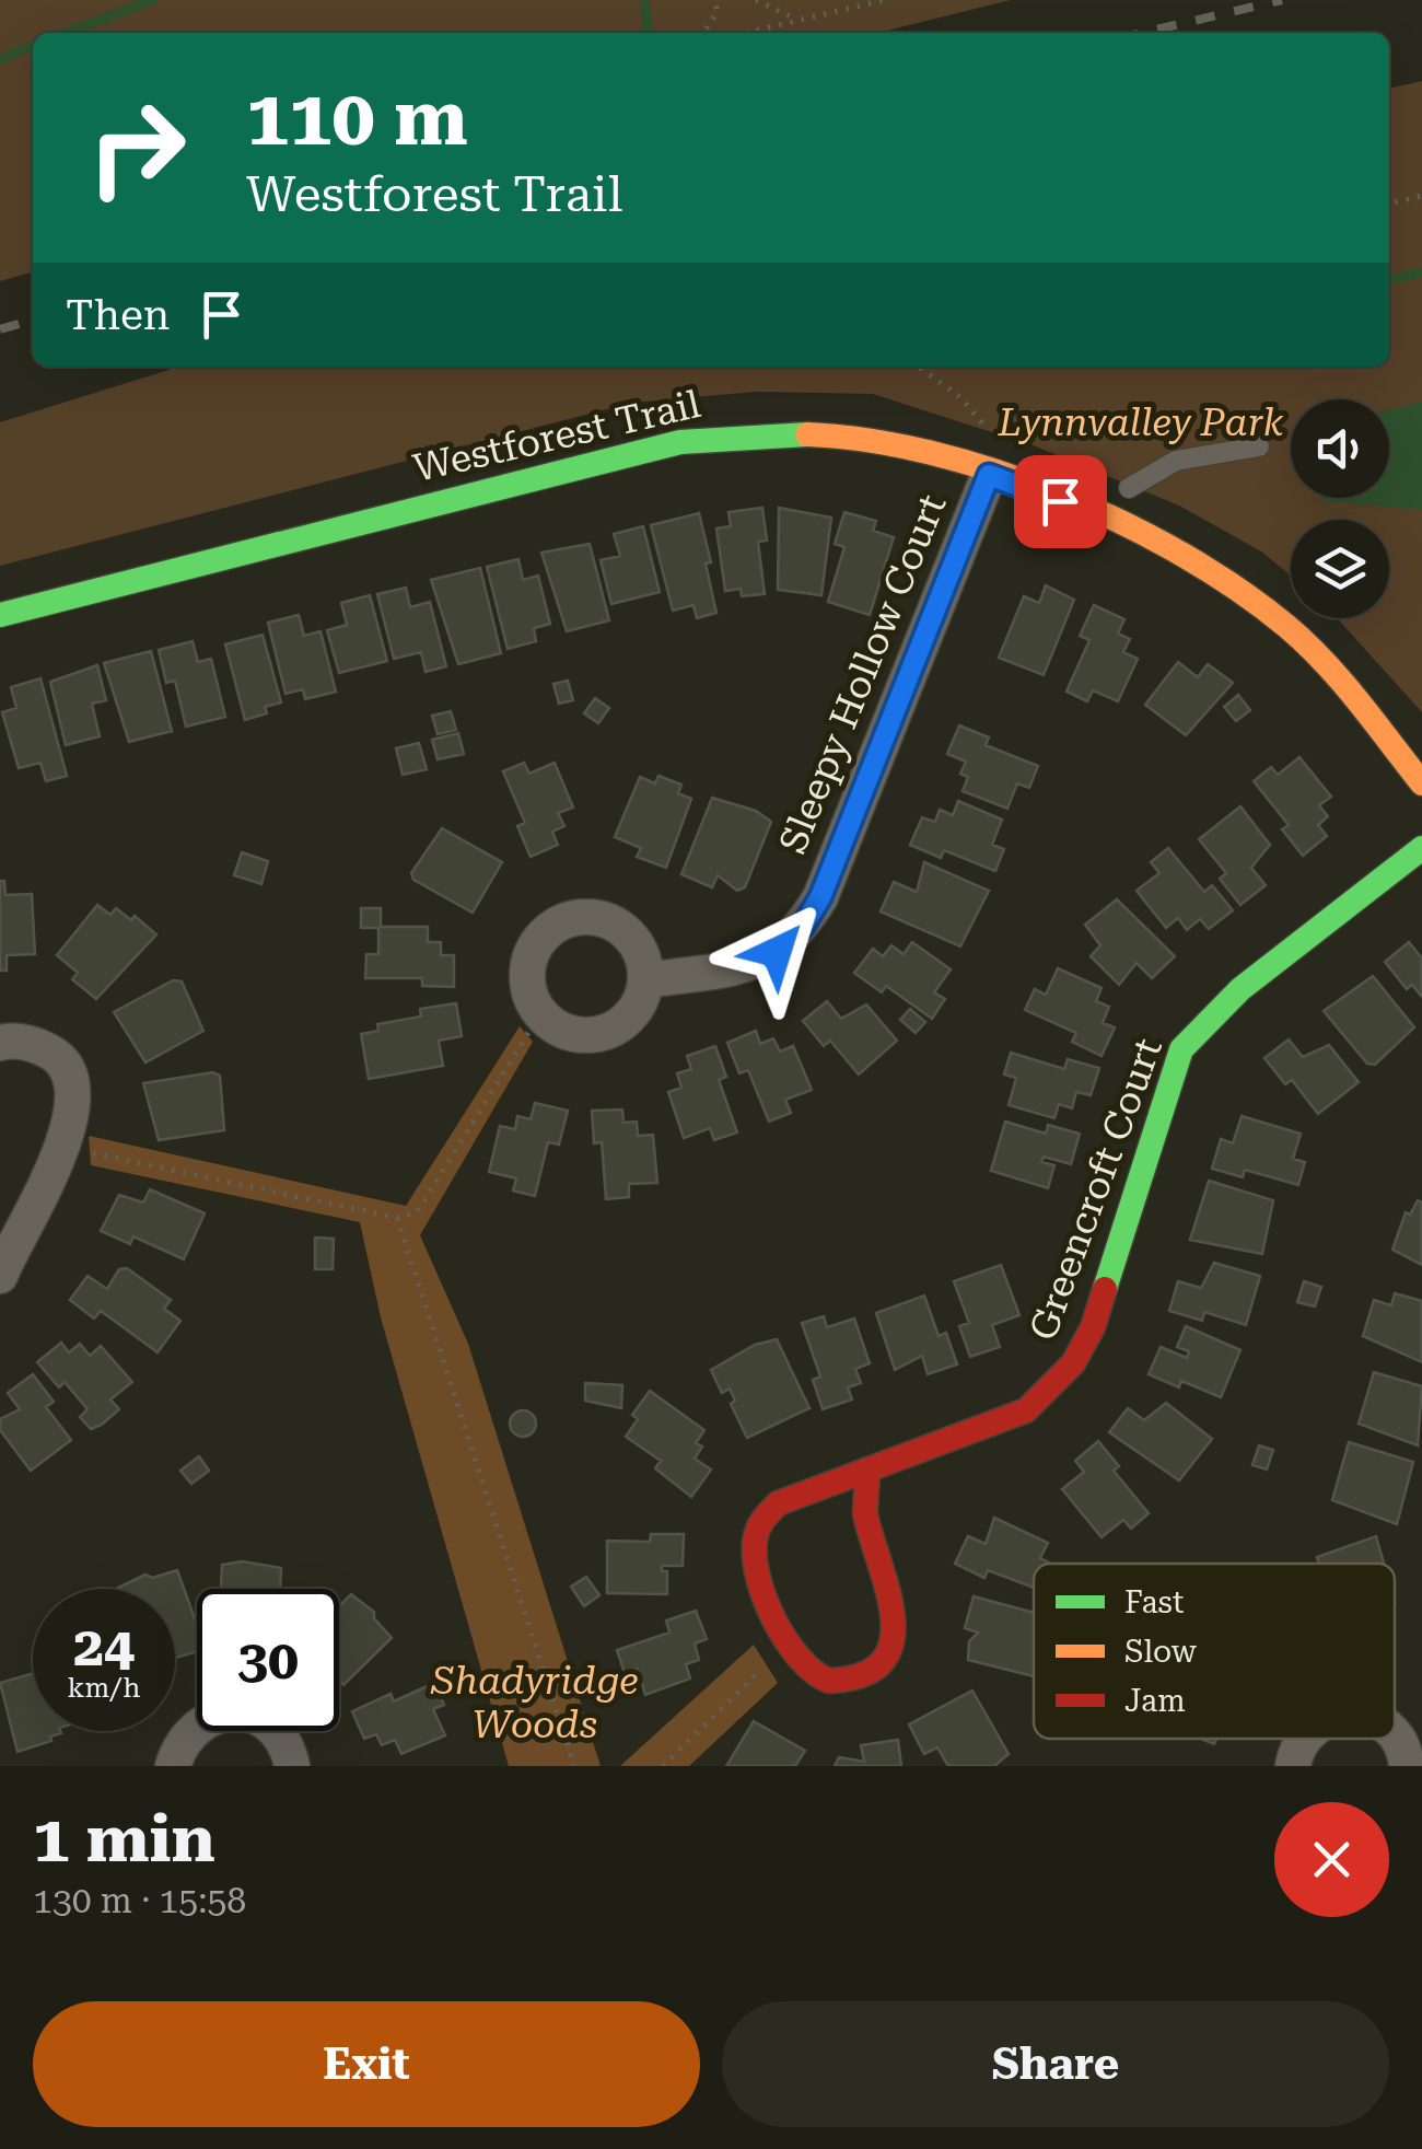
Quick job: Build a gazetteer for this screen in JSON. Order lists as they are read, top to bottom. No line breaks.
{"streets":{"street":["Westforest Trail","Sleepy Hollow Court","Greencroft Court"]},"crossings":[["Westforest Trail","Sleepy Hollow Court"]],"parks":["Lynnvalley Park","Shadyridge Woods"],"legend":["Fast","Slow","Jam"],"page":{"turn":["110 m","Westforest Trail"],"then":"Then","speed":"24 km/h","limit":"30","heading":["1 min","130 m · 15:58"],"buttons":["Exit","Share"]}}
